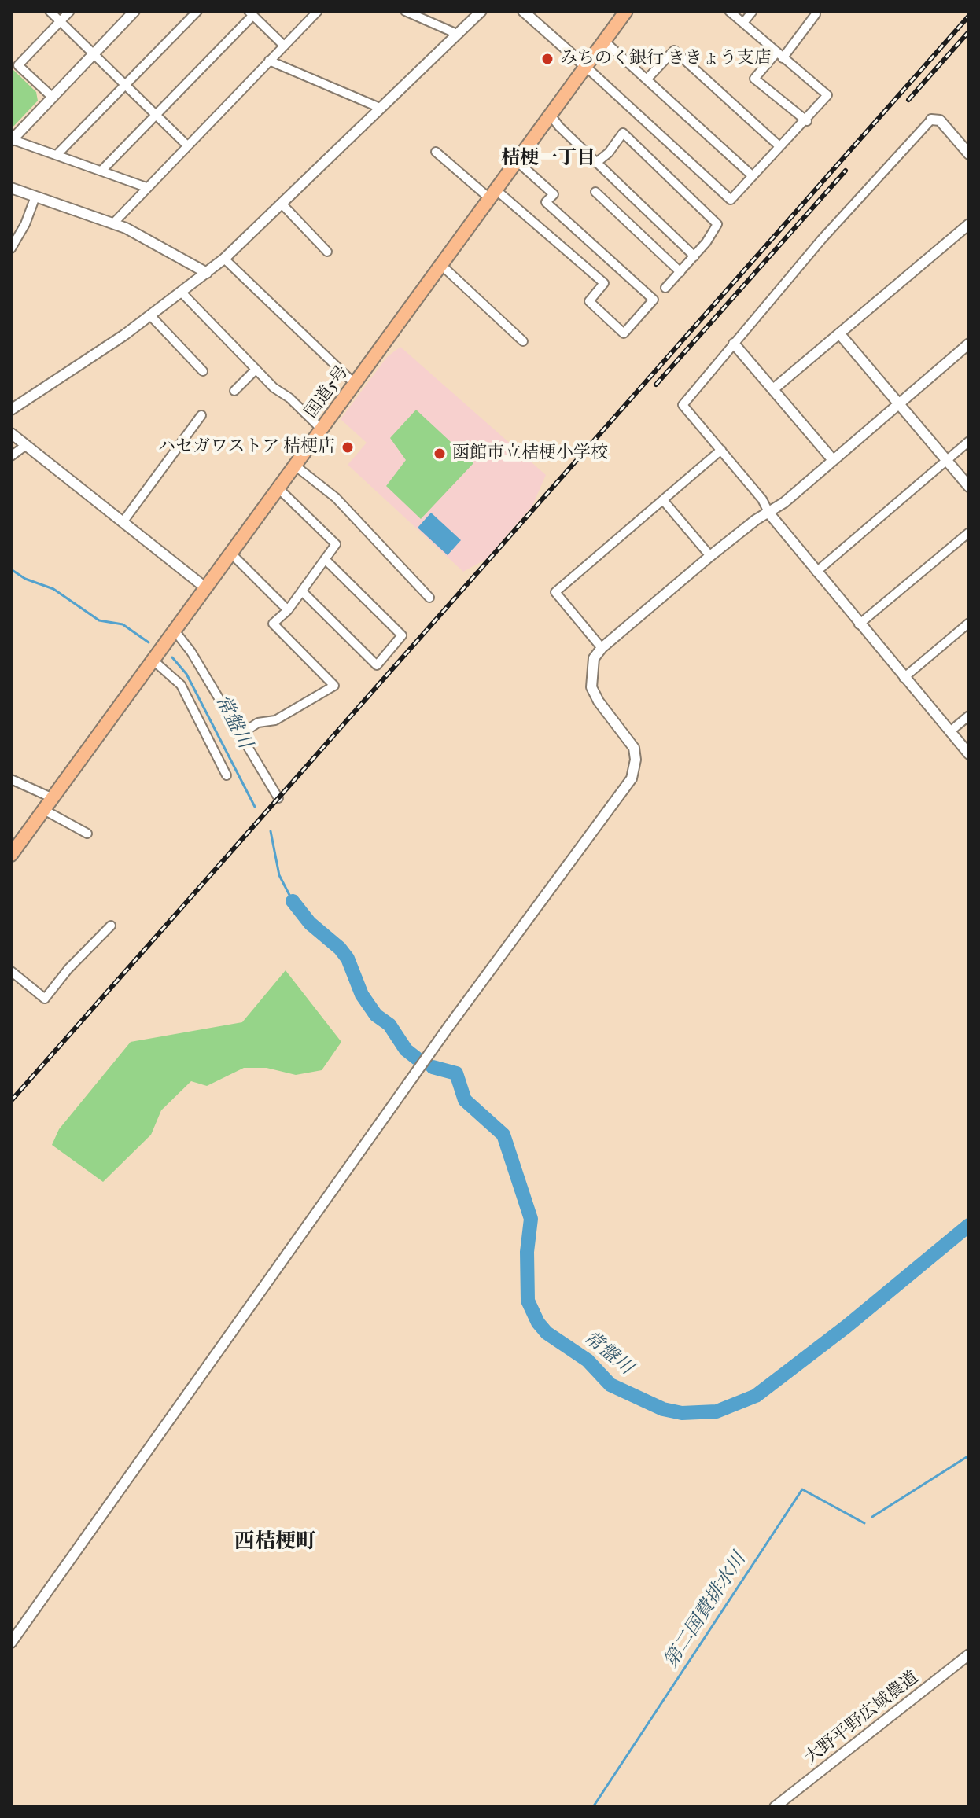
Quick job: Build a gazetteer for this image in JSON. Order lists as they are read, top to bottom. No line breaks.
{"streets":{"highway":["国道5号"],"street":["大野平野広域農道"]},"districts":["桔梗一丁目","西桔梗町"],"water":["常盤川","第二国費排水川"],"places":["みちのく銀行 ききょう支店","ハセガワストア 桔梗店","函館市立桔梗小学校"]}
